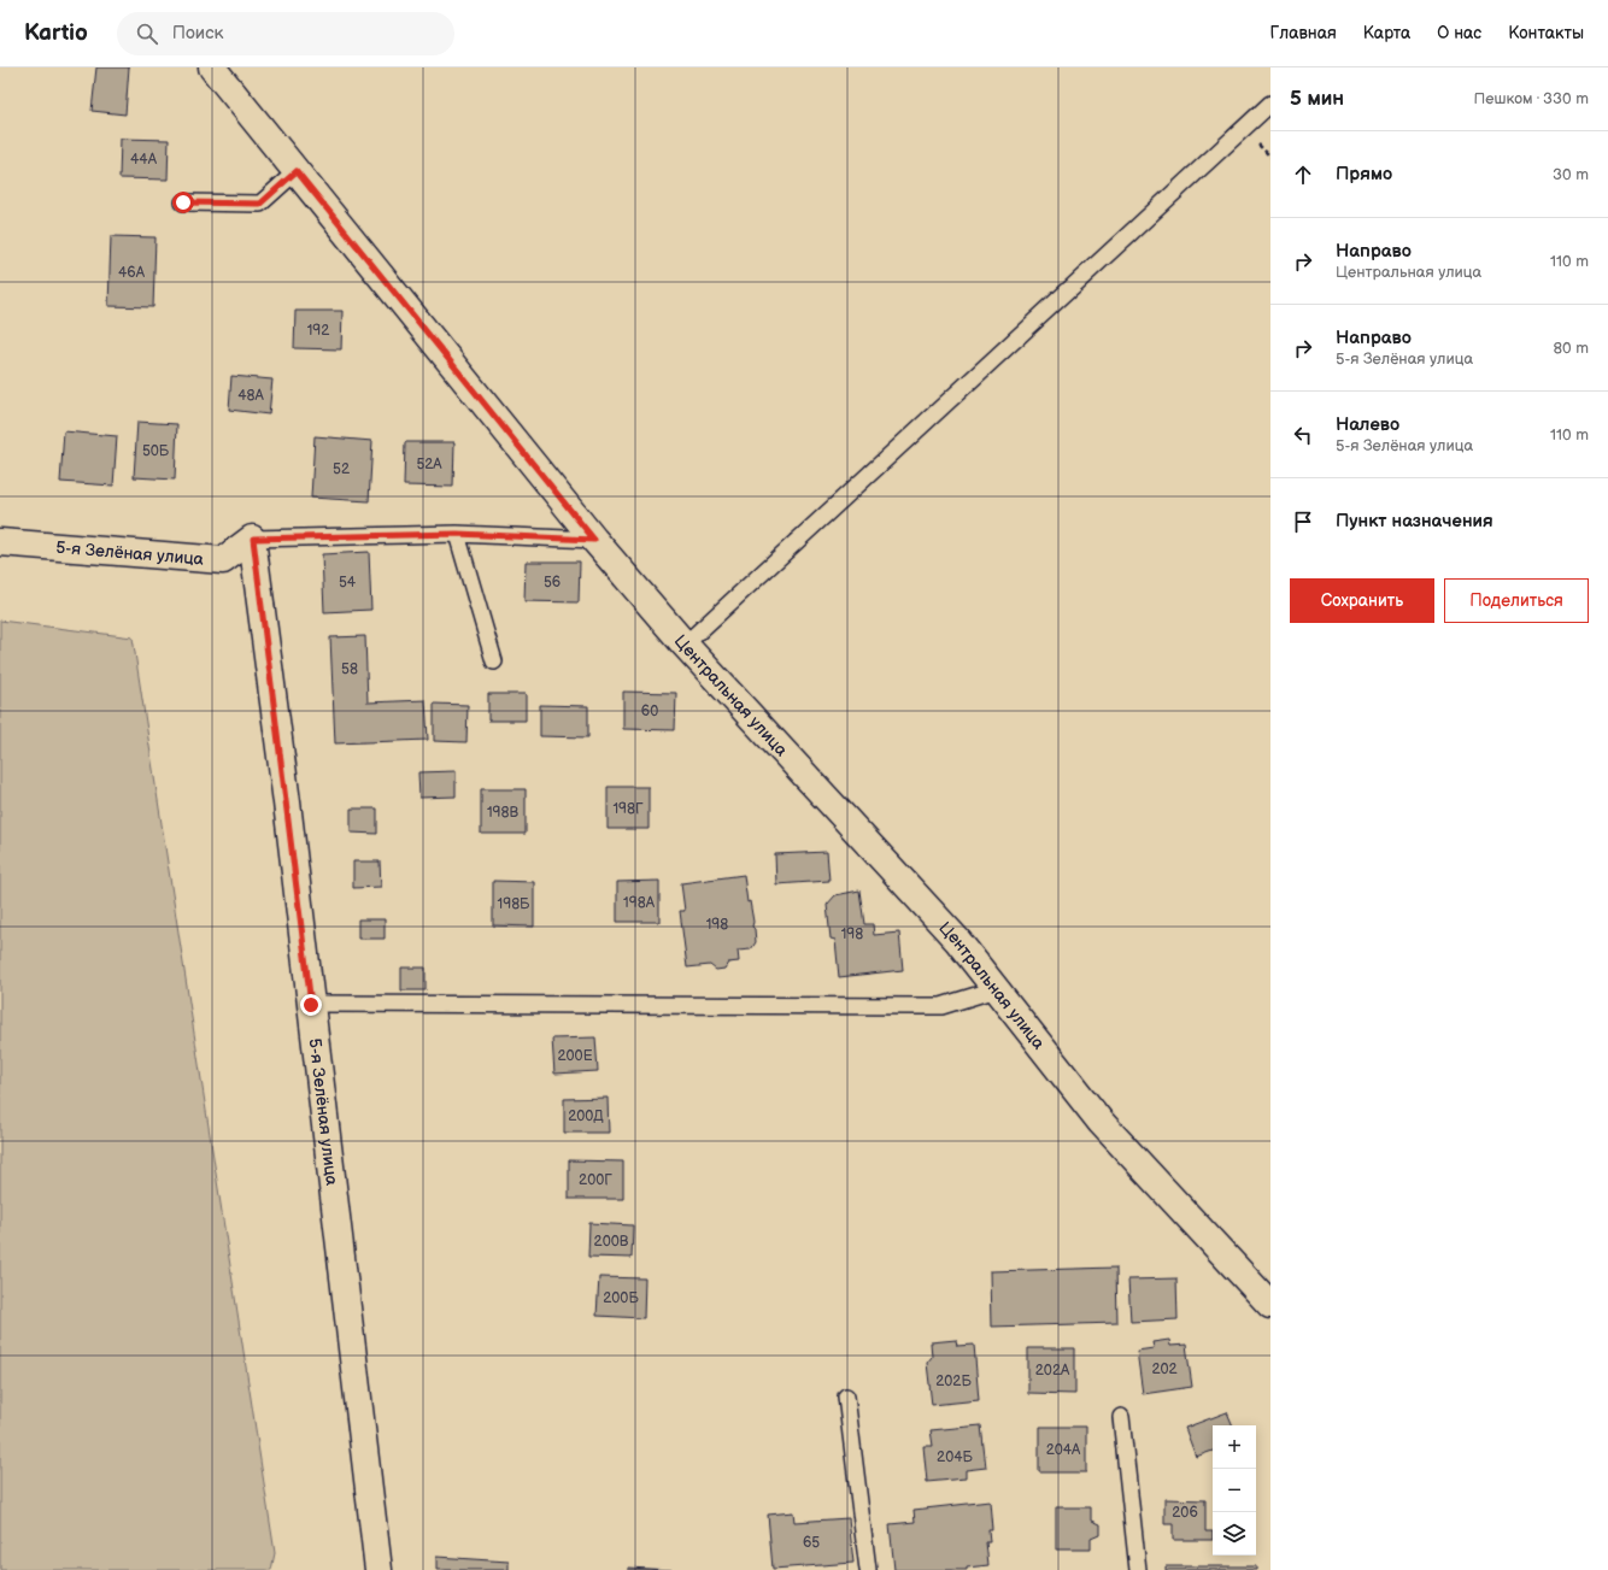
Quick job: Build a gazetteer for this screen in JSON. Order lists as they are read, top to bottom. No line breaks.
{"streets":{"street":["5-я Зелёная улица","Центральная улица"]},"house_numbers":["44А","46А","192","48А","50Б","52А","52","54","56","58","60","198Г","198В","198А","198Б","198","198","200Е","200Д","200Г","200В","200Б","202","202А","202Б","204А","204Б","206","65"],"page":{"header":"Kartio","search":"Поиск","nav":["Главная","Карта","О нас","Контакты"],"heading":["5 мин","Пешком · 330 m"],"list":[["Прямо","30 m"],["Направо","Центральная улица","110 m"],["Направо","5-я Зелёная улица","80 m"],["Налево","5-я Зелёная улица","110 m"],"Пункт назначения"],"buttons":["Сохранить","Поделиться"],"map_buttons":["+","−"]}}
